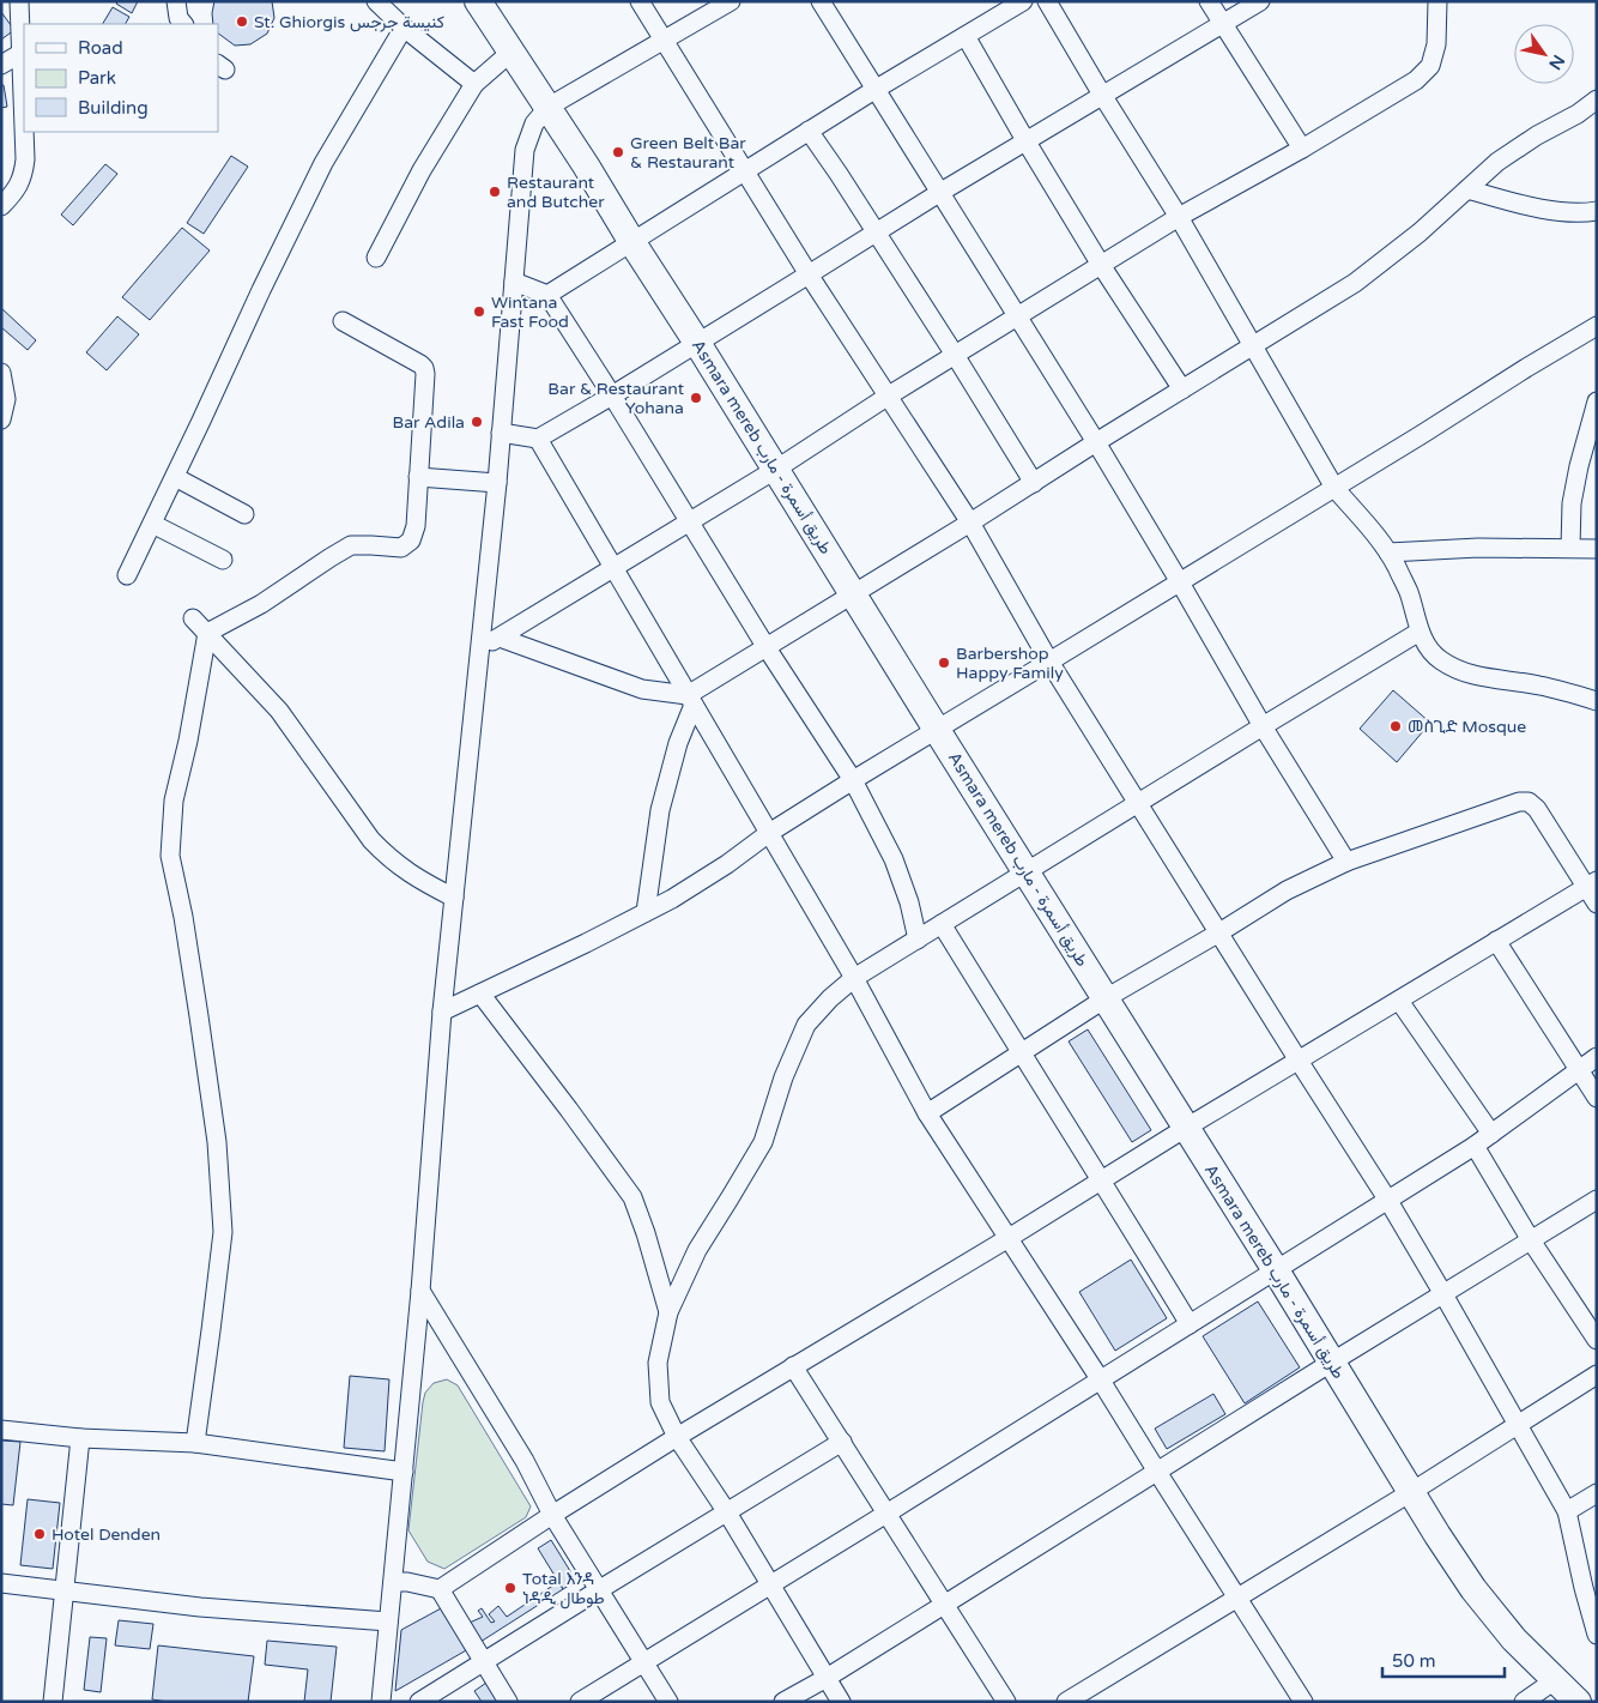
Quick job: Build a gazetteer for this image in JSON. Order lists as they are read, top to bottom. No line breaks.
{"streets":{"highway":["Asmara mereb طريق أسمرة - مارب"]},"places":["St. Ghiorgis كنيسة جرجس","Green Belt Bar & Restaurant","Restaurant and Butcher","Wintana Fast Food","Bar & Restaurant Yohana","Bar Adila","Barbershop Happy Family","መስጊድ Mosque","Hotel Denden","Total እንዳ ነዳዲ طوطال"],"legend":["Road","Park","Building"],"scale_bar":"50 m","north":"bottom right"}
